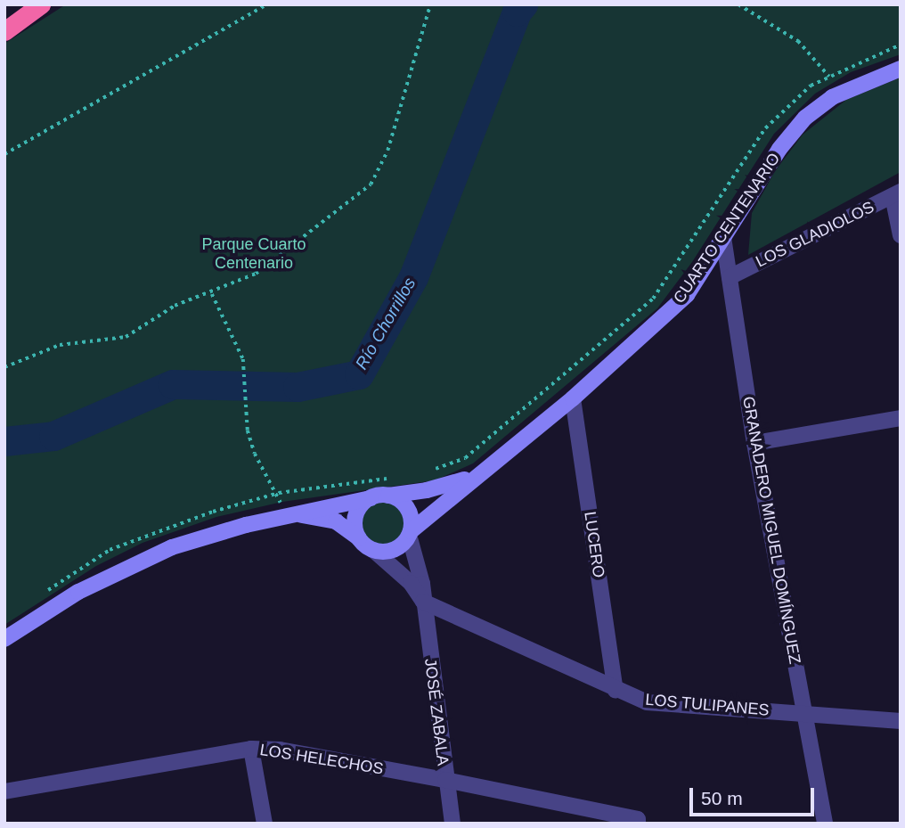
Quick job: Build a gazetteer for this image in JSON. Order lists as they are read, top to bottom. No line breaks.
{"streets":{"main road":["CUARTO CENTENARIO"],"street":["LOS GLADIOLOS","GRANADERO MIGUEL DOMÍNGUEZ","LUCERO","LOS TULIPANES","JOSÉ ZABALA","LOS HELECHOS"]},"crossings":[["CUARTO CENTENARIO","GRANADERO MIGUEL DOMÍNGUEZ"],["CUARTO CENTENARIO","LUCERO"],["CUARTO CENTENARIO","JOSÉ ZABALA"],["LOS GLADIOLOS","GRANADERO MIGUEL DOMÍNGUEZ"],["GRANADERO MIGUEL DOMÍNGUEZ","LOS TULIPANES"],["LUCERO","LOS TULIPANES"],["LOS TULIPANES","JOSÉ ZABALA"],["JOSÉ ZABALA","LOS HELECHOS"]],"water":["Río Chorrillos"],"parks":["Parque Cuarto Centenario"],"scale_bar":"50 m"}
